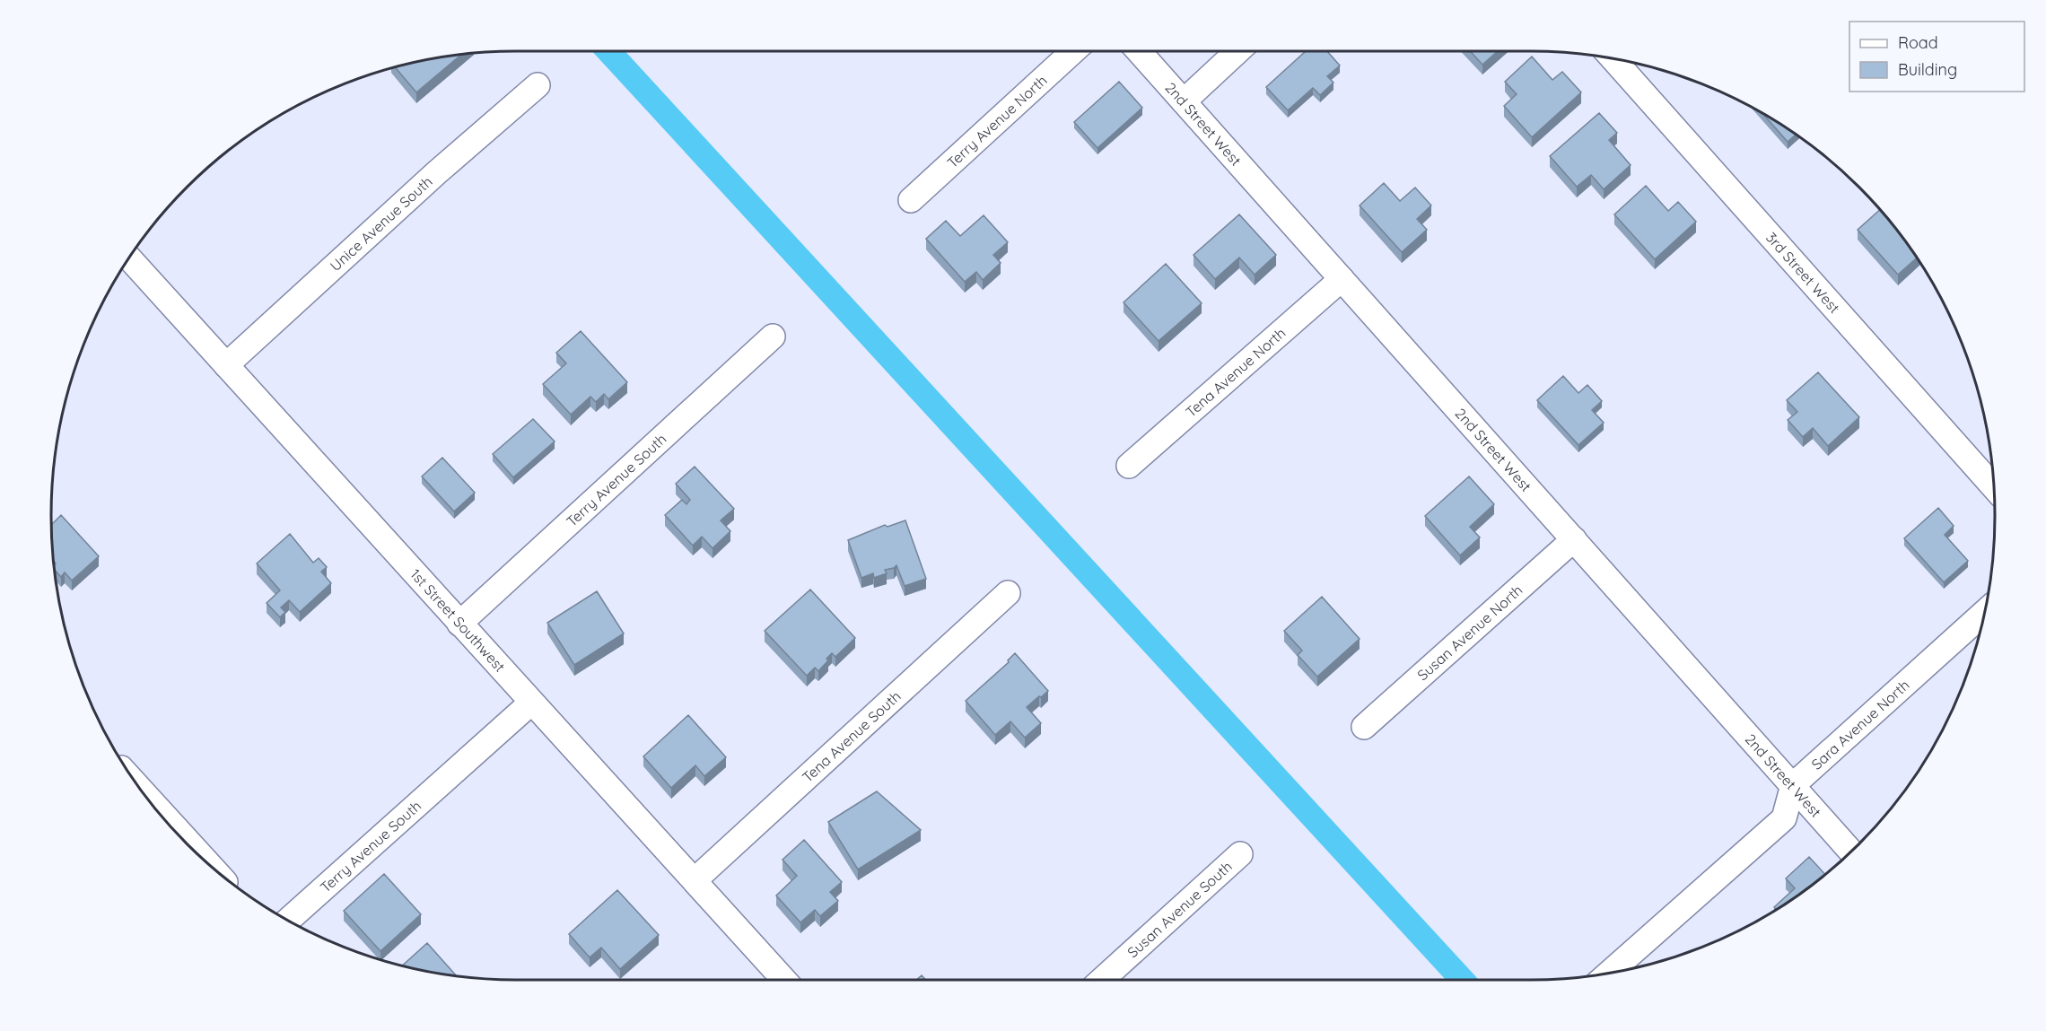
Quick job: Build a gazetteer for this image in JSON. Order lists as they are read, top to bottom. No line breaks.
{"streets":{"street":["Terry Avenue North","2nd Street West","Unice Avenue South","3rd Street West","Tena Avenue North","Terry Avenue South","1st Street Southwest","Susan Avenue North","Sara Avenue North","Tena Avenue South","Susan Avenue South"]},"crossings":[["2nd Street West","Tena Avenue North"],["2nd Street West","Susan Avenue North"],["2nd Street West","Sara Avenue North"],["Unice Avenue South","1st Street Southwest"],["Terry Avenue South","1st Street Southwest"],["1st Street Southwest","Tena Avenue South"]],"legend":["Road","Building"]}
